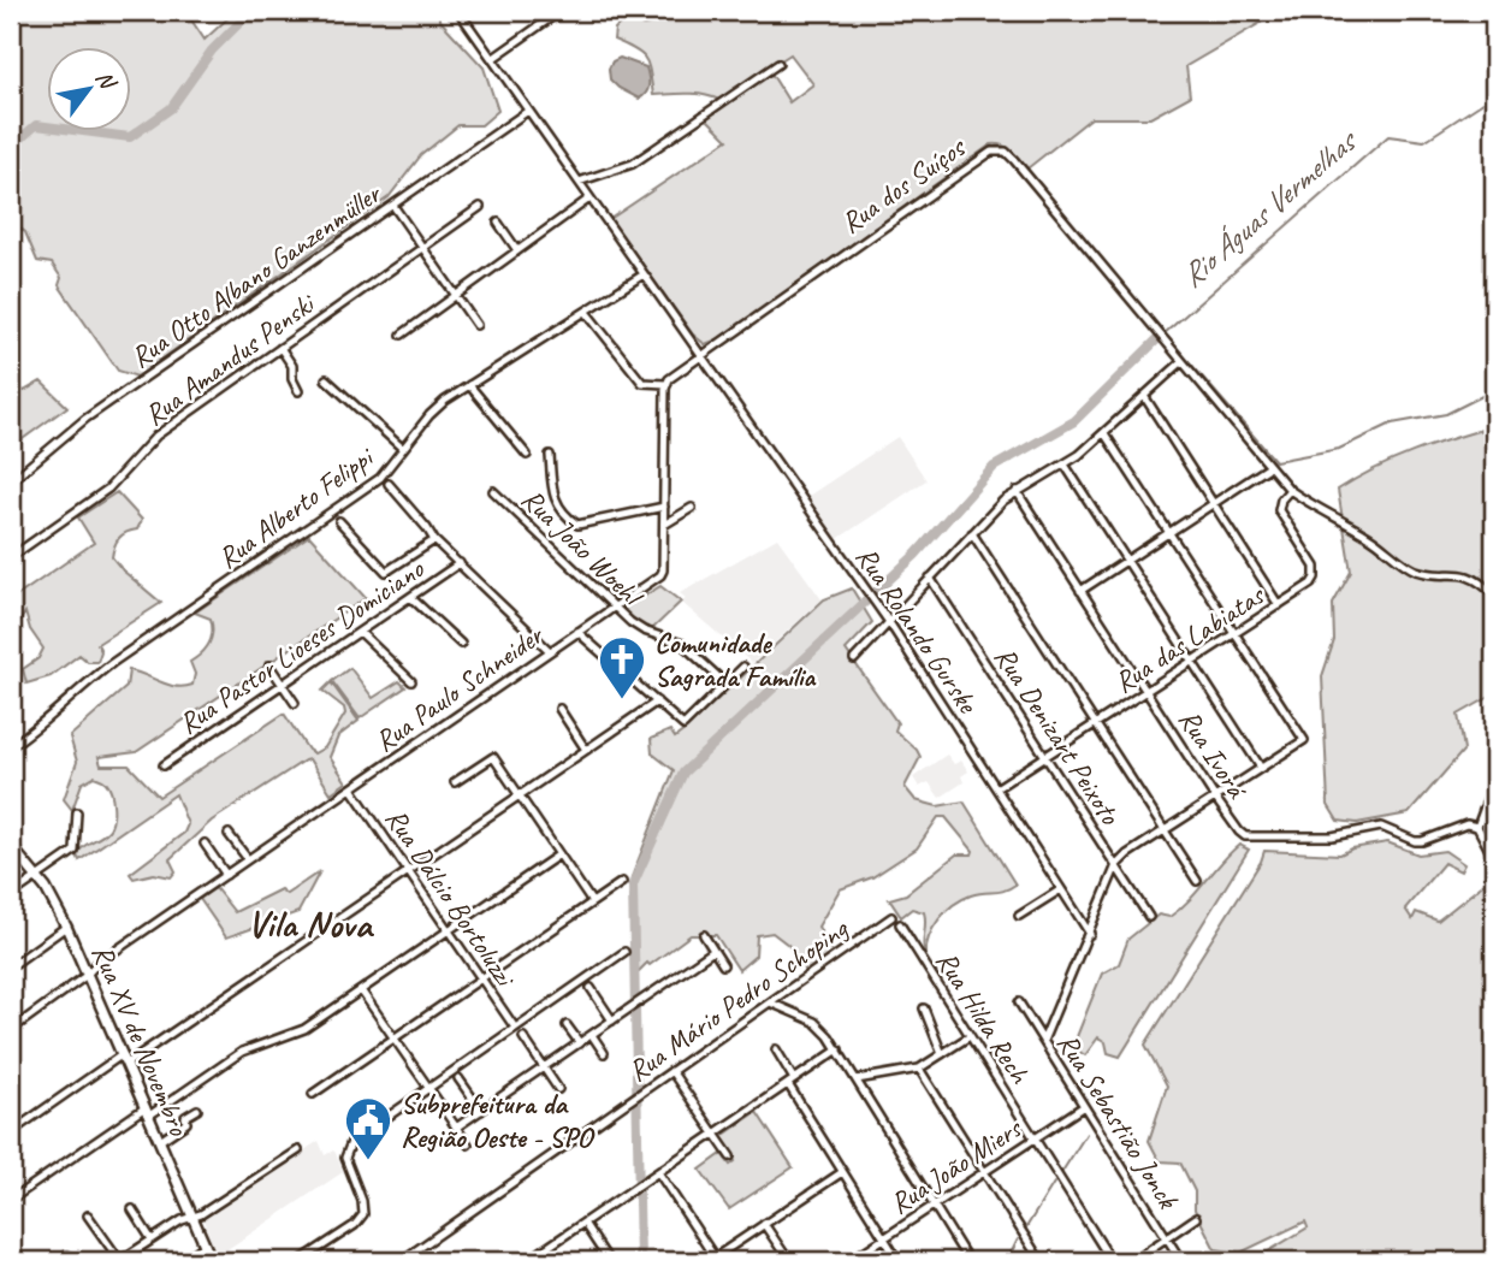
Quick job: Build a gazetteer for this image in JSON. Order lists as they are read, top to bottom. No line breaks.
{"streets":{"main road":["Rua XV de Novembro"],"street":["Rua dos Suíços","Rua Otto Albano Ganzenmüller","Rua Amandus Penski","Rua Alberto Felippi","Rua João Woehl","Rua Rolando Gurske","Rua das Labiatas","Rua Pastor Lioeses Domiciano","Rua Paulo Schneider","Rua Denizart Peixoto","Rua Ivorá","Rua Dálcio Bortoluzzi","Rua Mário Pedro Schoping","Rua Hilda Rech","Rua Sebastião Jonck","Rua João Miers"]},"crossings":[["Rua dos Suíços","Rua Rolando Gurske"],["Rua dos Suíços","Rua das Labiatas"],["Rua João Woehl","Rua Paulo Schneider"],["Rua Rolando Gurske","Rua das Labiatas"],["Rua das Labiatas","Rua Denizart Peixoto"],["Rua das Labiatas","Rua Ivorá"],["Rua Paulo Schneider","Rua Dálcio Bortoluzzi"],["Rua Paulo Schneider","Rua XV de Novembro"],["Rua Hilda Rech","Rua João Miers"],["Rua Sebastião Jonck","Rua João Miers"]],"districts":["Vila Nova"],"water":["Rio Águas Vermelhas"],"places":{"church":["Comunidade Sagrada Família"],"public building":["Subprefeitura da Região Oeste - SPO"]},"north":"top right"}
